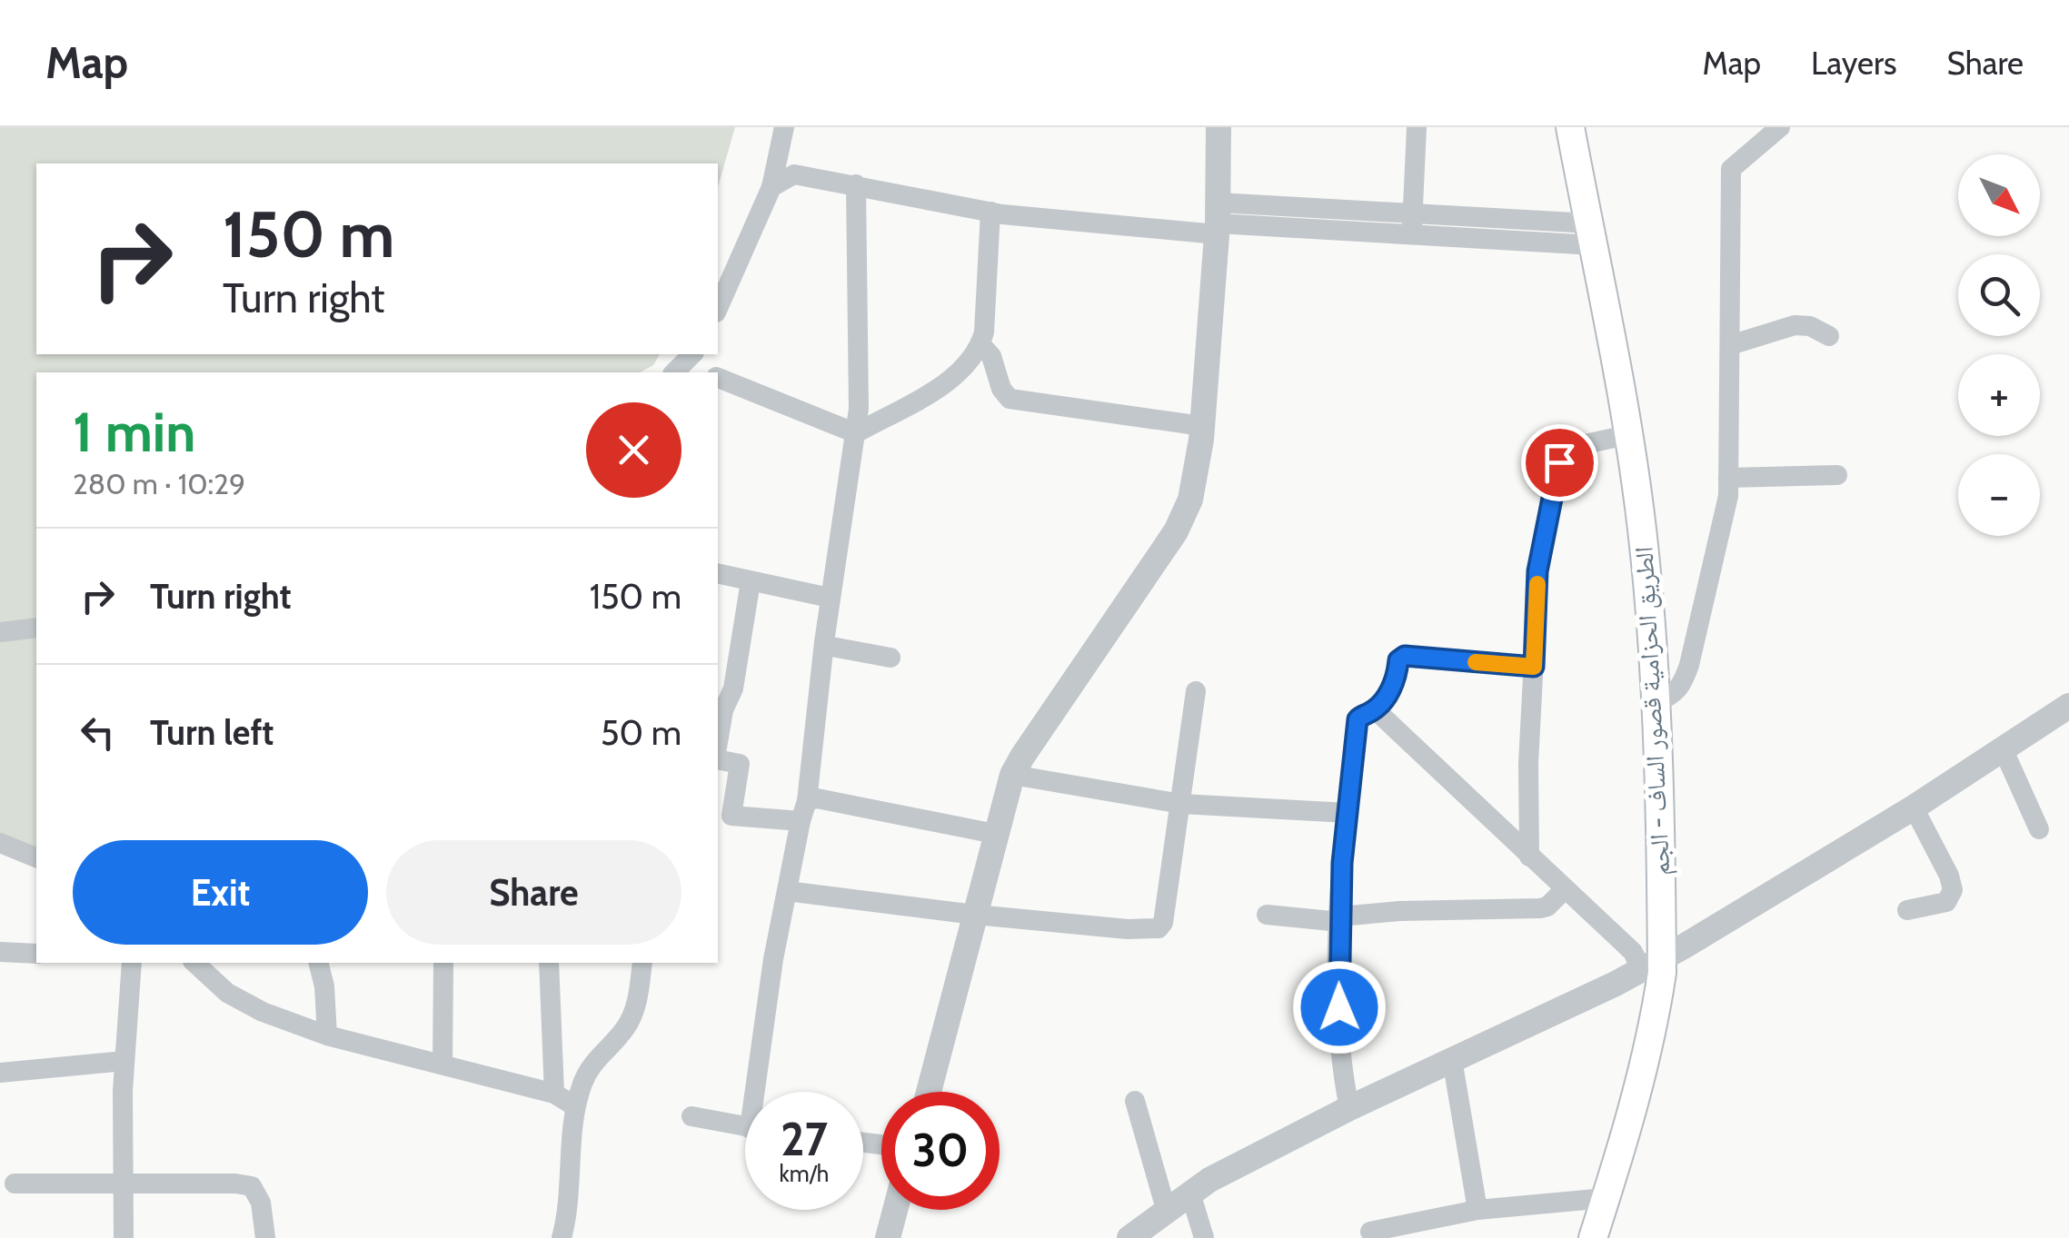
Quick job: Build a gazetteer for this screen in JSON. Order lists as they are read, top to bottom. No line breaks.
{"streets":{"main road":["الطريق الحزامية قصور الساف - الجم"]},"north":"bottom right","page":{"header":"Map","nav":["Map","Layers","Share"],"map_buttons":["+","−"],"turn":["150 m","Turn right"],"heading":["1 min","280 m · 10:29"],"list":[{"name":"Turn right","value":"150 m"},{"name":"Turn left","value":"50 m"}],"buttons":["Exit","Share"],"speed":"27 km/h","limit":"30"}}
